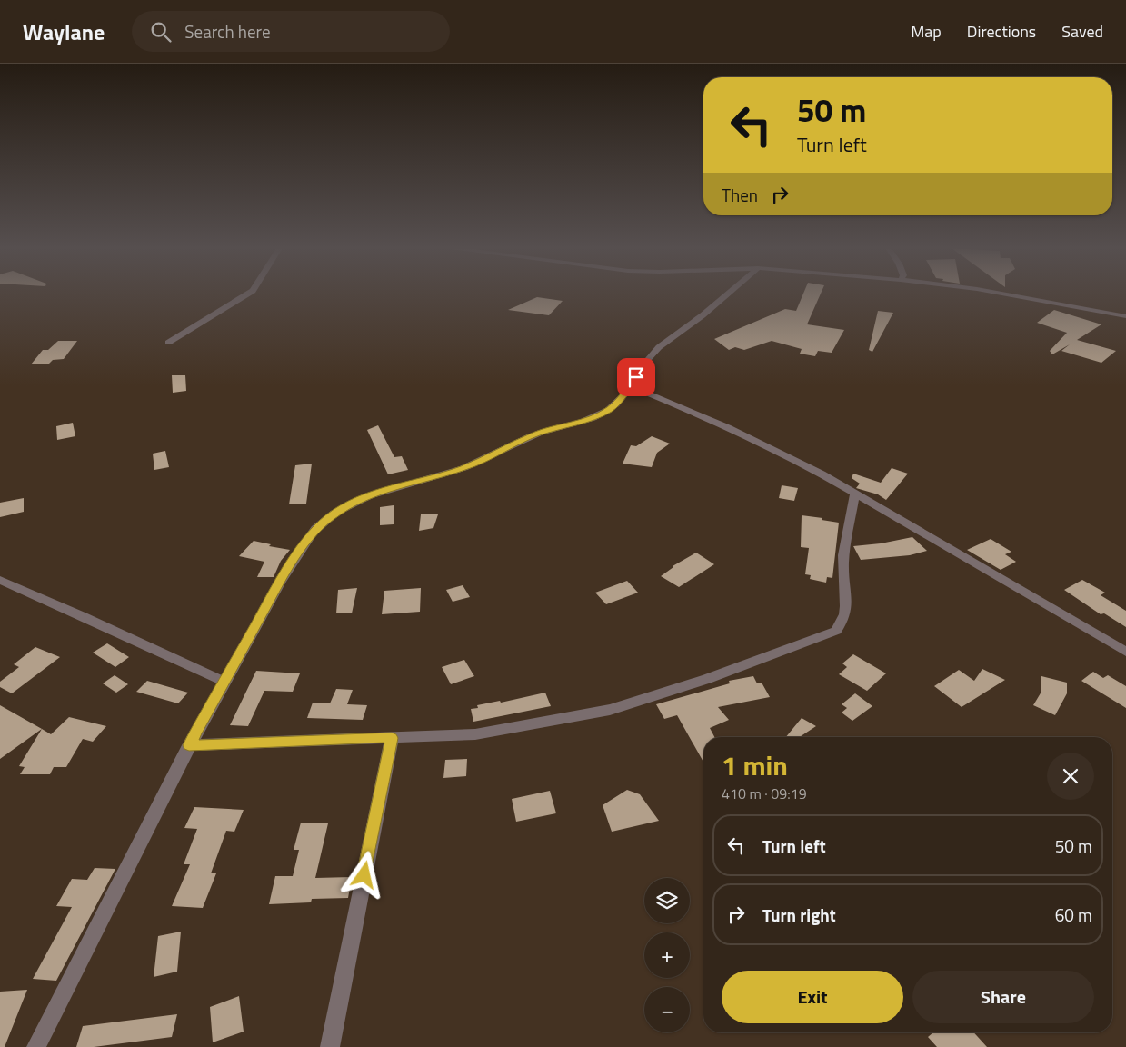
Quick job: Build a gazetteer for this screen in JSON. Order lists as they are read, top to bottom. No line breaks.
{"page":{"header":"Waylane","search":"Search here","nav":["Map","Directions","Saved"],"turn":["50 m","Turn left"],"then":"Then","heading":["1 min","410 m · 09:19"],"list":[{"name":"Turn left","value":"50 m"},{"name":"Turn right","value":"60 m"}],"map_buttons":["+","−"],"buttons":["Exit","Share"]}}
